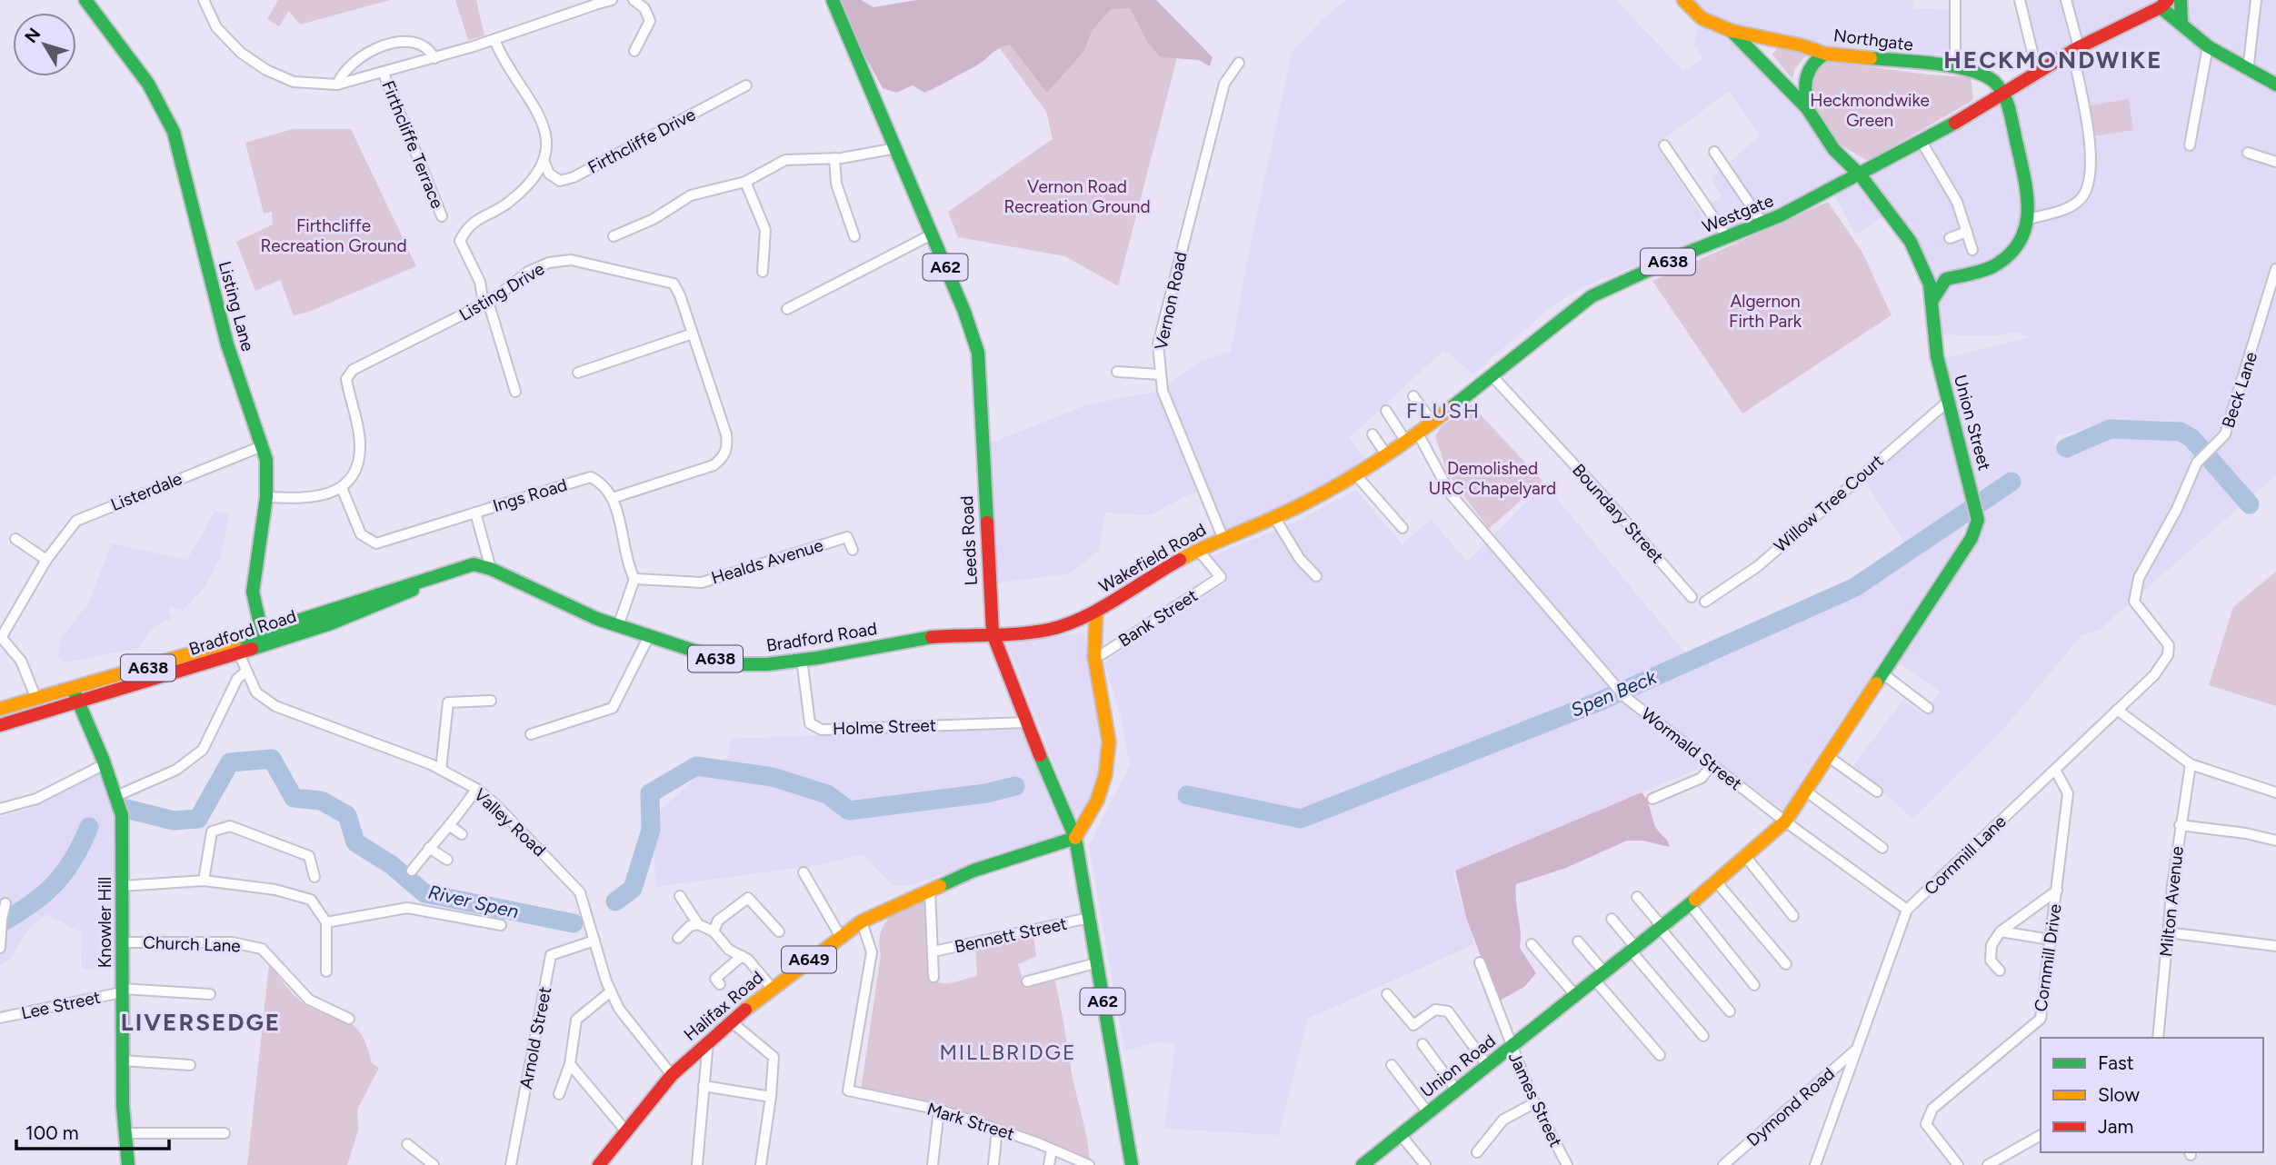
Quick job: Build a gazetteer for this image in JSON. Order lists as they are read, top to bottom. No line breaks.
{"streets":{"main road":["Northgate","Westgate","A638","A62","Listing Lane","Union Street","Leeds Road","Wakefield Road","Bradford Road","Knowler Hill","A649","Halifax Road","Union Road"],"street":["Firthcliffe Drive","Firthcliffe Terrace","Listing Drive","Vernon Road","Beck Lane","Listerdale","Ings Road","Willow Tree Court","Boundary Street","Healds Avenue","Bank Street","Holme Street","Wormald Street","Valley Road","Cornmill Lane","Milton Avenue","Bennett Street","Church Lane","Cornmill Drive","Lee Street","Arnold Street","James Street","Dymond Road","Mark Street"]},"crossings":[["Northgate","Westgate"],["Northgate","A638"],["Northgate","Union Street"],["Westgate","A638"],["Westgate","Union Street"],["Westgate","Boundary Street"],["Westgate","Wakefield Road"],["A62","Leeds Road"],["A62","Wakefield Road"],["A62","Bennett Street"],["A62","Halifax Road"],["Listing Drive","Ings Road"],["Vernon Road","Wakefield Road"],["Listing Lane","Listerdale"],["Listing Lane","Bradford Road"],["Beck Lane","Cornmill Lane"],["Union Street","Willow Tree Court"],["Union Street","Wormald Street"],["Union Street","Union Road"],["Leeds Road","Wakefield Road"],["Leeds Road","Bradford Road"],["Leeds Road","Holme Street"],["Leeds Road","Halifax Road"],["Wakefield Road","Bank Street"],["Wakefield Road","Bradford Road"],["Wakefield Road","Wormald Street"],["Wakefield Road","Halifax Road"],["Bradford Road","Holme Street"],["Bradford Road","Valley Road"],["Bradford Road","Knowler Hill"],["Wormald Street","Cornmill Lane"],["Wormald Street","Union Road"],["Valley Road","Halifax Road"],["Valley Road","Arnold Street"],["Cornmill Lane","Cornmill Drive"],["Cornmill Lane","Dymond Road"],["Knowler Hill","Church Lane"],["Knowler Hill","Lee Street"],["Halifax Road","Mark Street"],["Union Road","James Street"]],"districts":["HECKMONDWIKE","FLUSH","LIVERSEDGE","MILLBRIDGE"],"water":["Spen Beck","River Spen"],"parks":["Heckmondwike Green","Vernon Road Recreation Ground","Firthcliffe Recreation Ground","Algernon Firth Park","Demolished URC Chapelyard"],"legend":["Fast","Slow","Jam"],"scale_bar":"100 m","north":"top left"}
